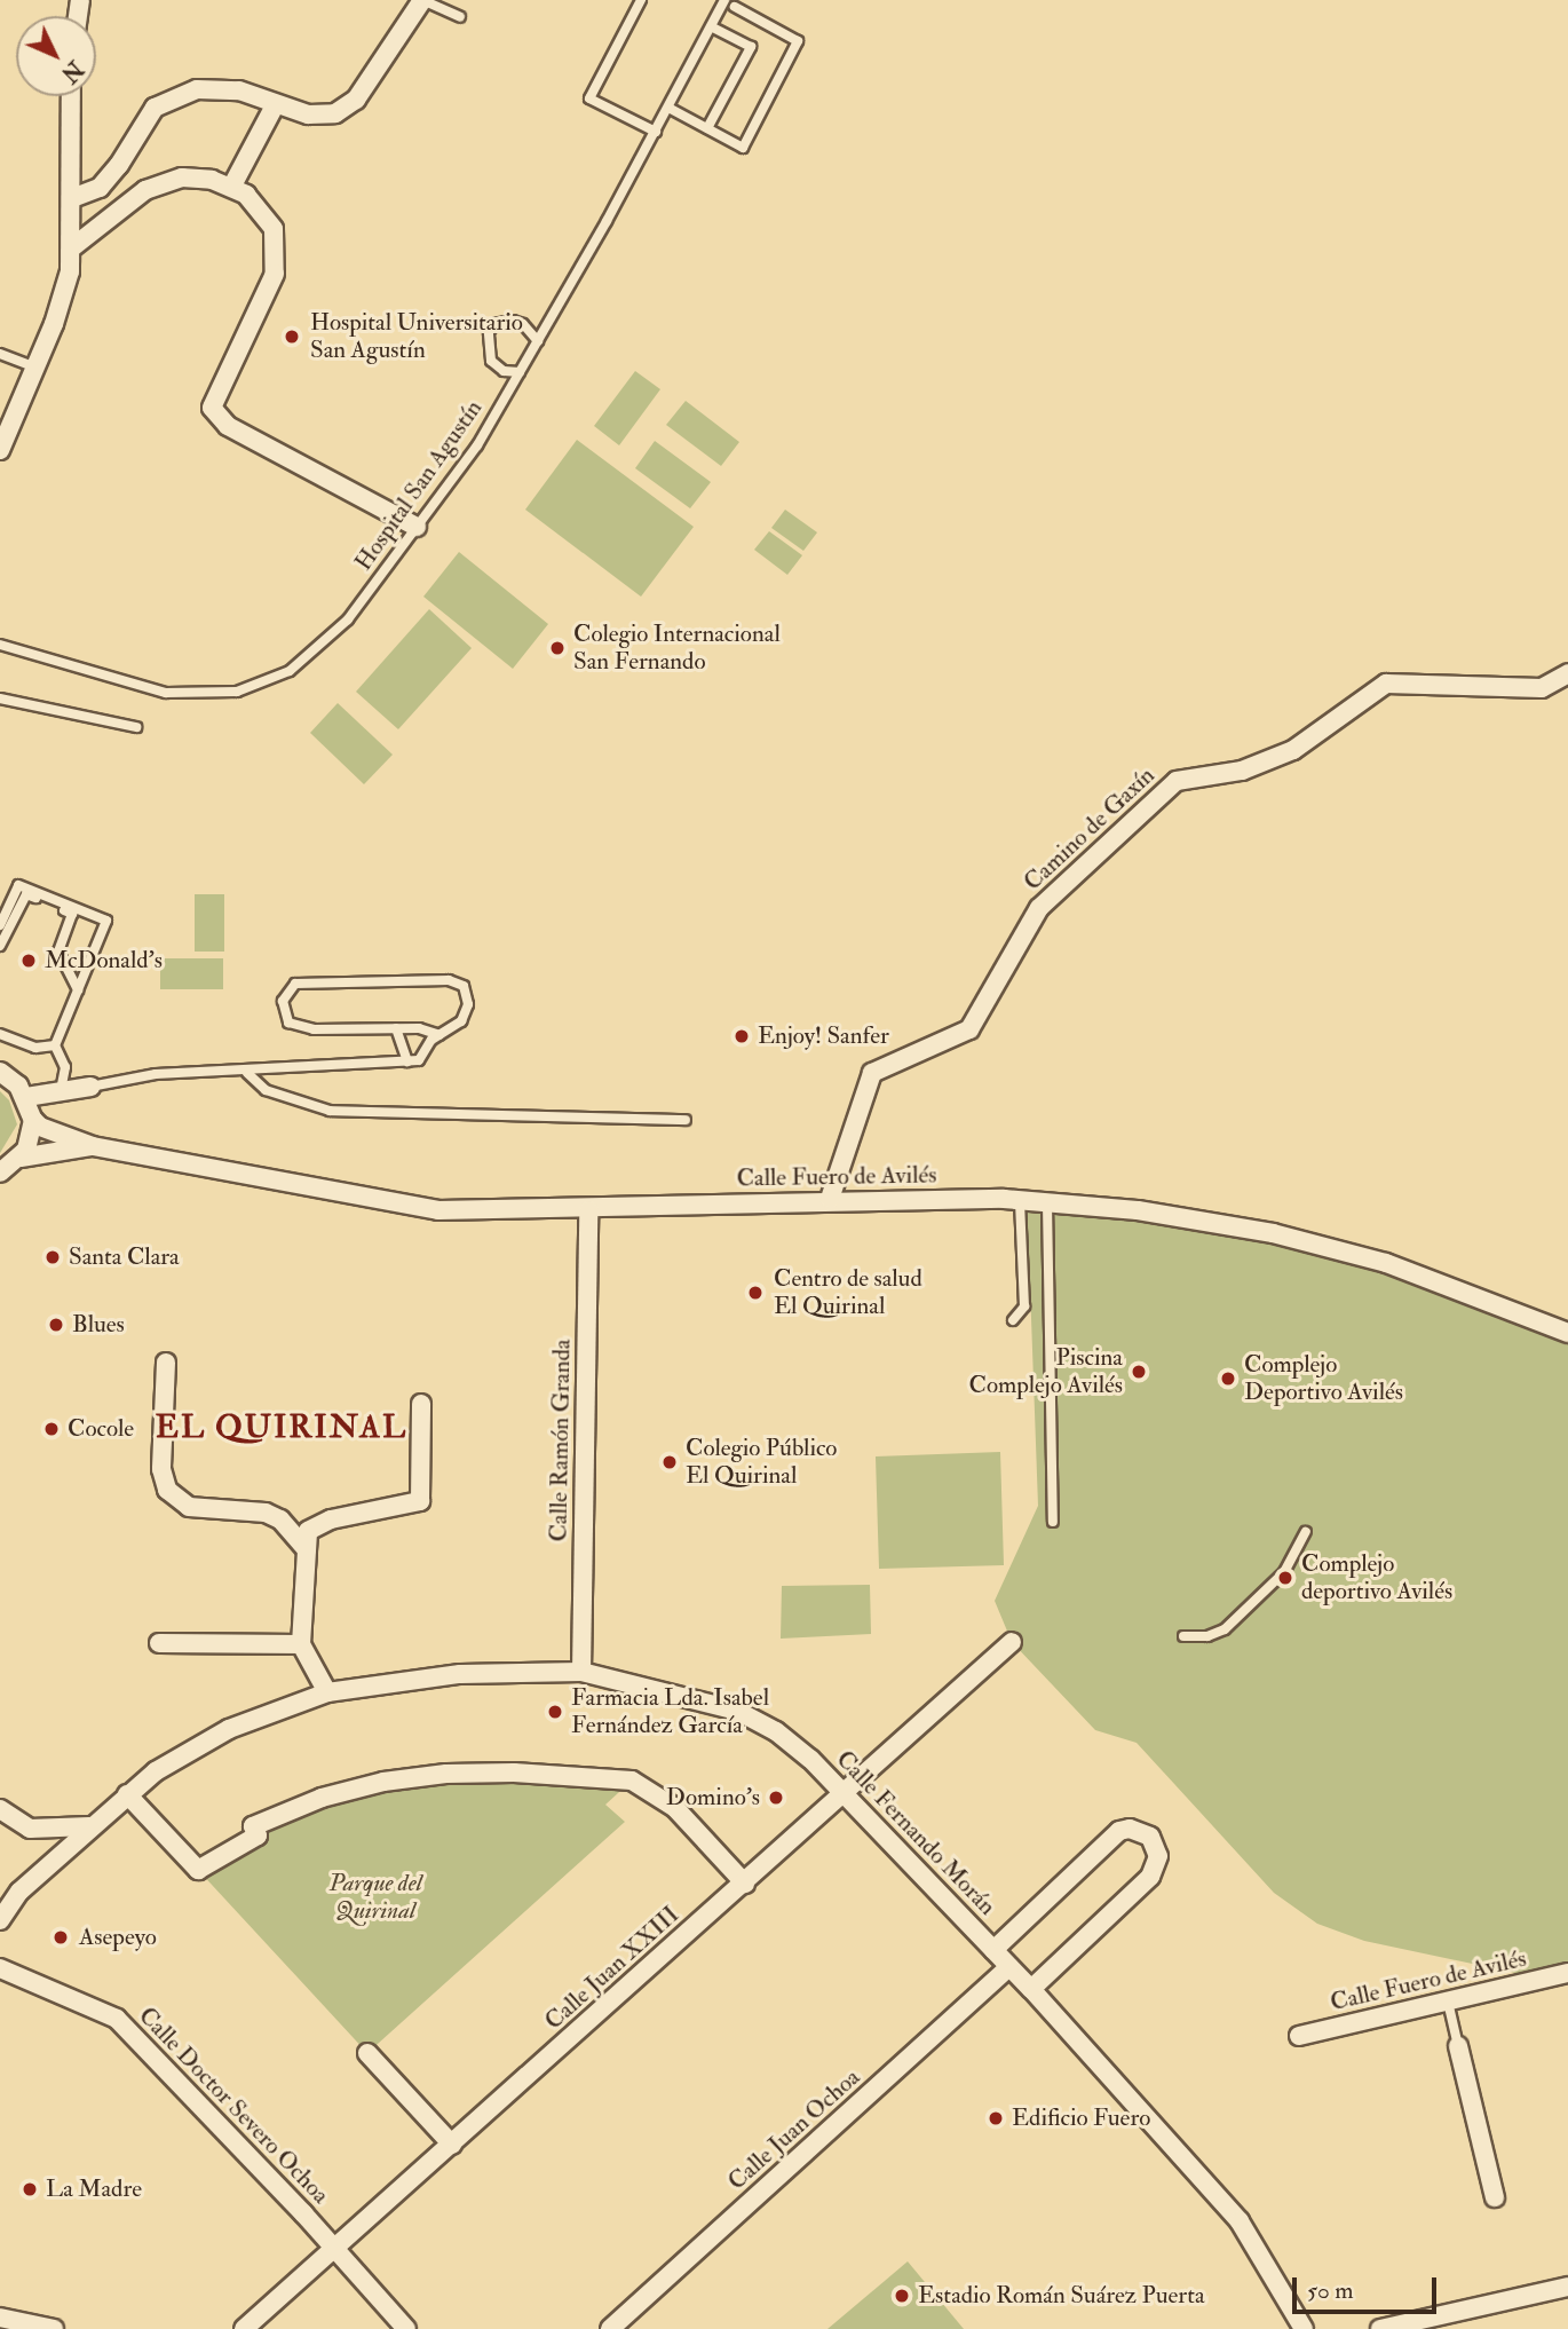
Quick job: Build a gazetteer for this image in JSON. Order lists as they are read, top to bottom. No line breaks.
{"streets":{"street":["Camino de Gaxín","Calle Fuero de Avilés","Calle Ramón Granda","Calle Fernando Morán","Calle Juan XXIII","Calle Doctor Severo Ochoa","Calle Juan Ochoa"],"lane":["Hospital San Agustín"]},"crossings":[["Camino de Gaxín","Calle Fuero de Avilés"],["Calle Fuero de Avilés","Calle Ramón Granda"],["Calle Ramón Granda","Calle Fernando Morán"],["Calle Fernando Morán","Calle Juan XXIII"],["Calle Fernando Morán","Calle Juan Ochoa"],["Calle Juan XXIII","Calle Doctor Severo Ochoa"]],"districts":["EL QUIRINAL"],"parks":["Parque del Quirinal"],"places":["Hospital Universitario San Agustín","Colegio Internacional San Fernando","McDonald's","Enjoy! Sanfer","Santa Clara","Centro de salud El Quirinal","Blues","Piscina Complejo Avilés","Complejo Deportivo Avilés","Cocole","Colegio Público El Quirinal","Complejo deportivo Avilés","Farmacia Lda. Isabel Fernández García","Domino's","Asepeyo","Edificio Fuero","La Madre","Estadio Román Suárez Puerta"],"scale_bar":"50 m","north":"bottom right"}
